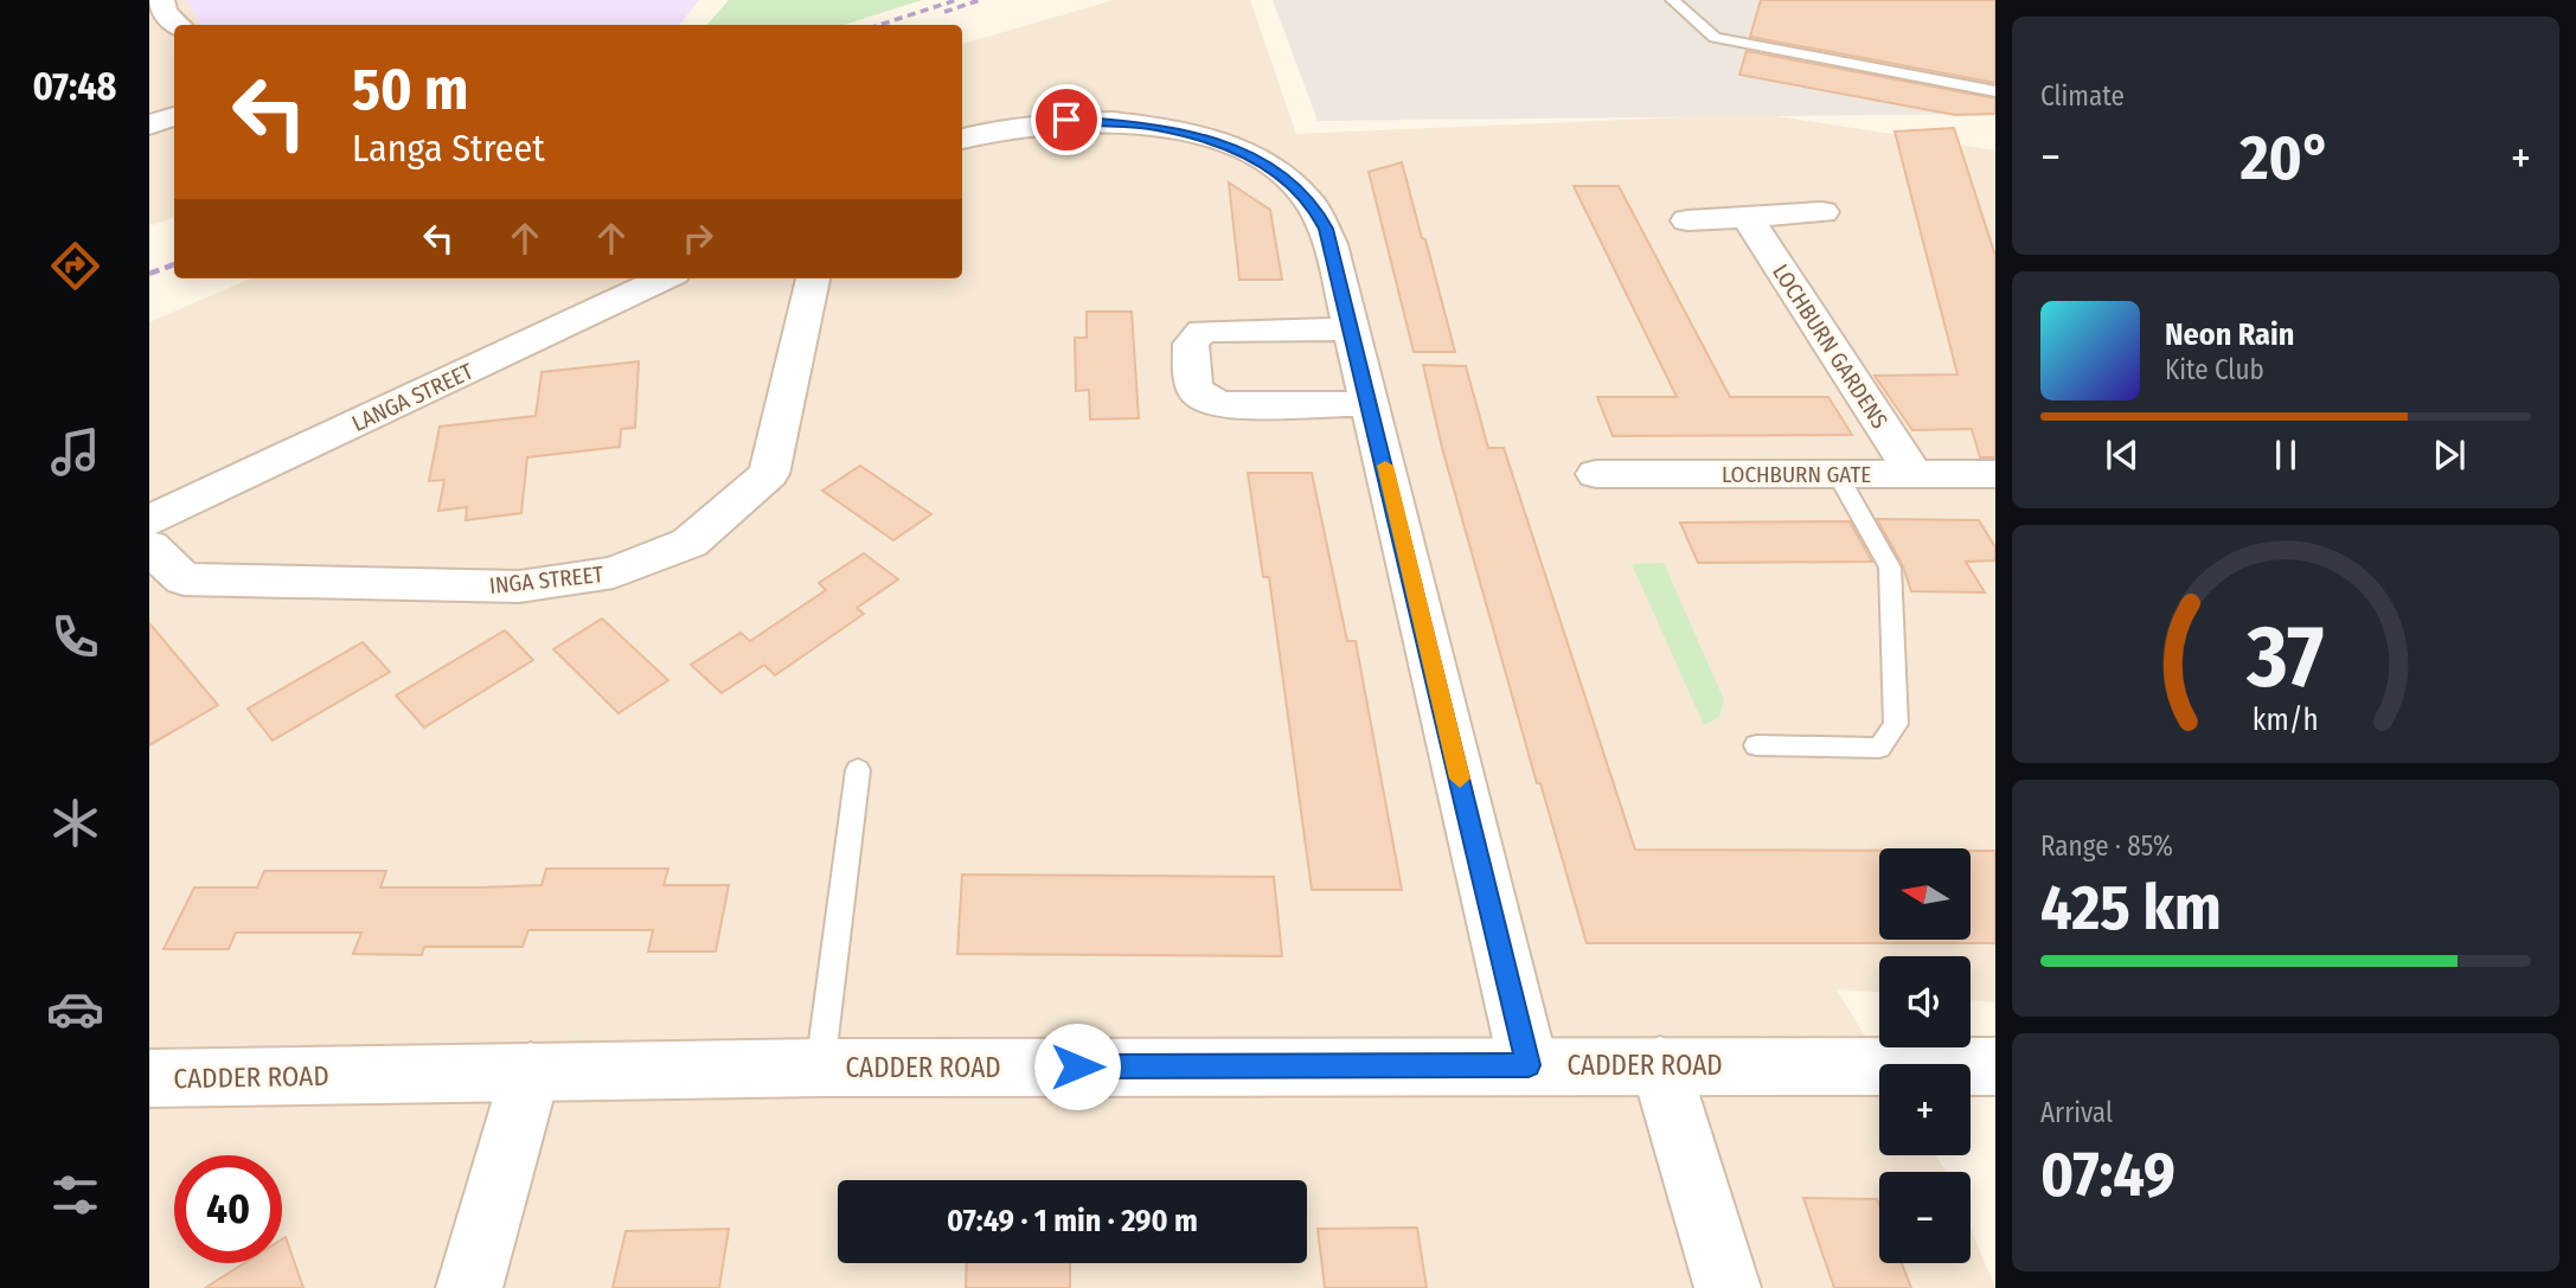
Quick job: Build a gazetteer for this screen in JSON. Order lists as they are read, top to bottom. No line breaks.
{"streets":{"street":["LOCHBURN GARDENS","LANGA STREET","LOCHBURN GATE","INGA STREET","CADDER ROAD"]},"crossings":[["LOCHBURN GARDENS","LOCHBURN GATE"]],"north":"left","page":{"tabs":"07:48","tile":["Climate",["Range · 85%","425 km"],["Arrival","07:49"]],"turn":["50 m","Langa Street"],"heat":["−","20°","+"],"song":["Neon Rain","Kite Club"],"map_buttons":["+","−"],"limit":"40","trip":"07:49 · 1 min · 290 m","gauge":["37","km/h"]}}
